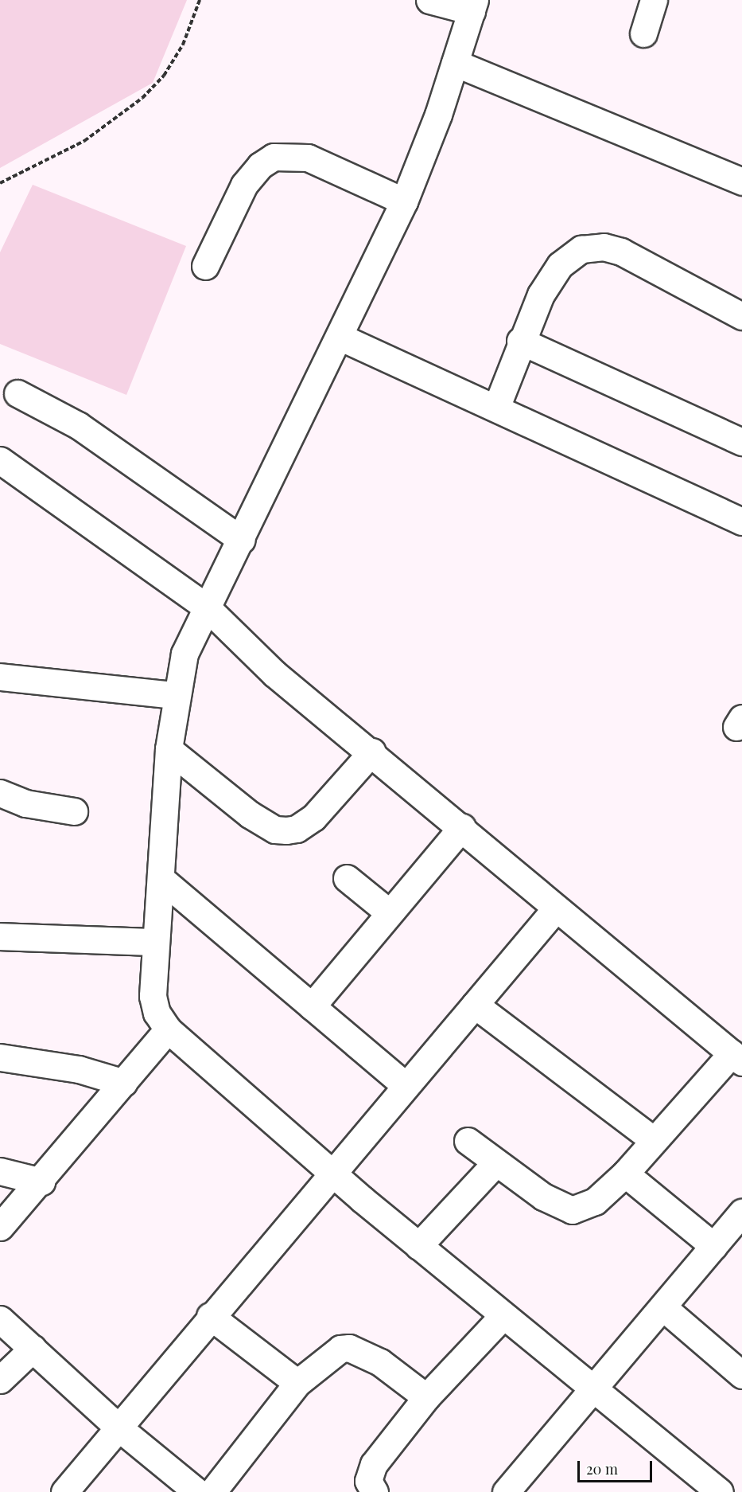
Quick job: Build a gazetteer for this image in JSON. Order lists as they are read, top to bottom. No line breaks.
{"scale_bar":"20 m"}
